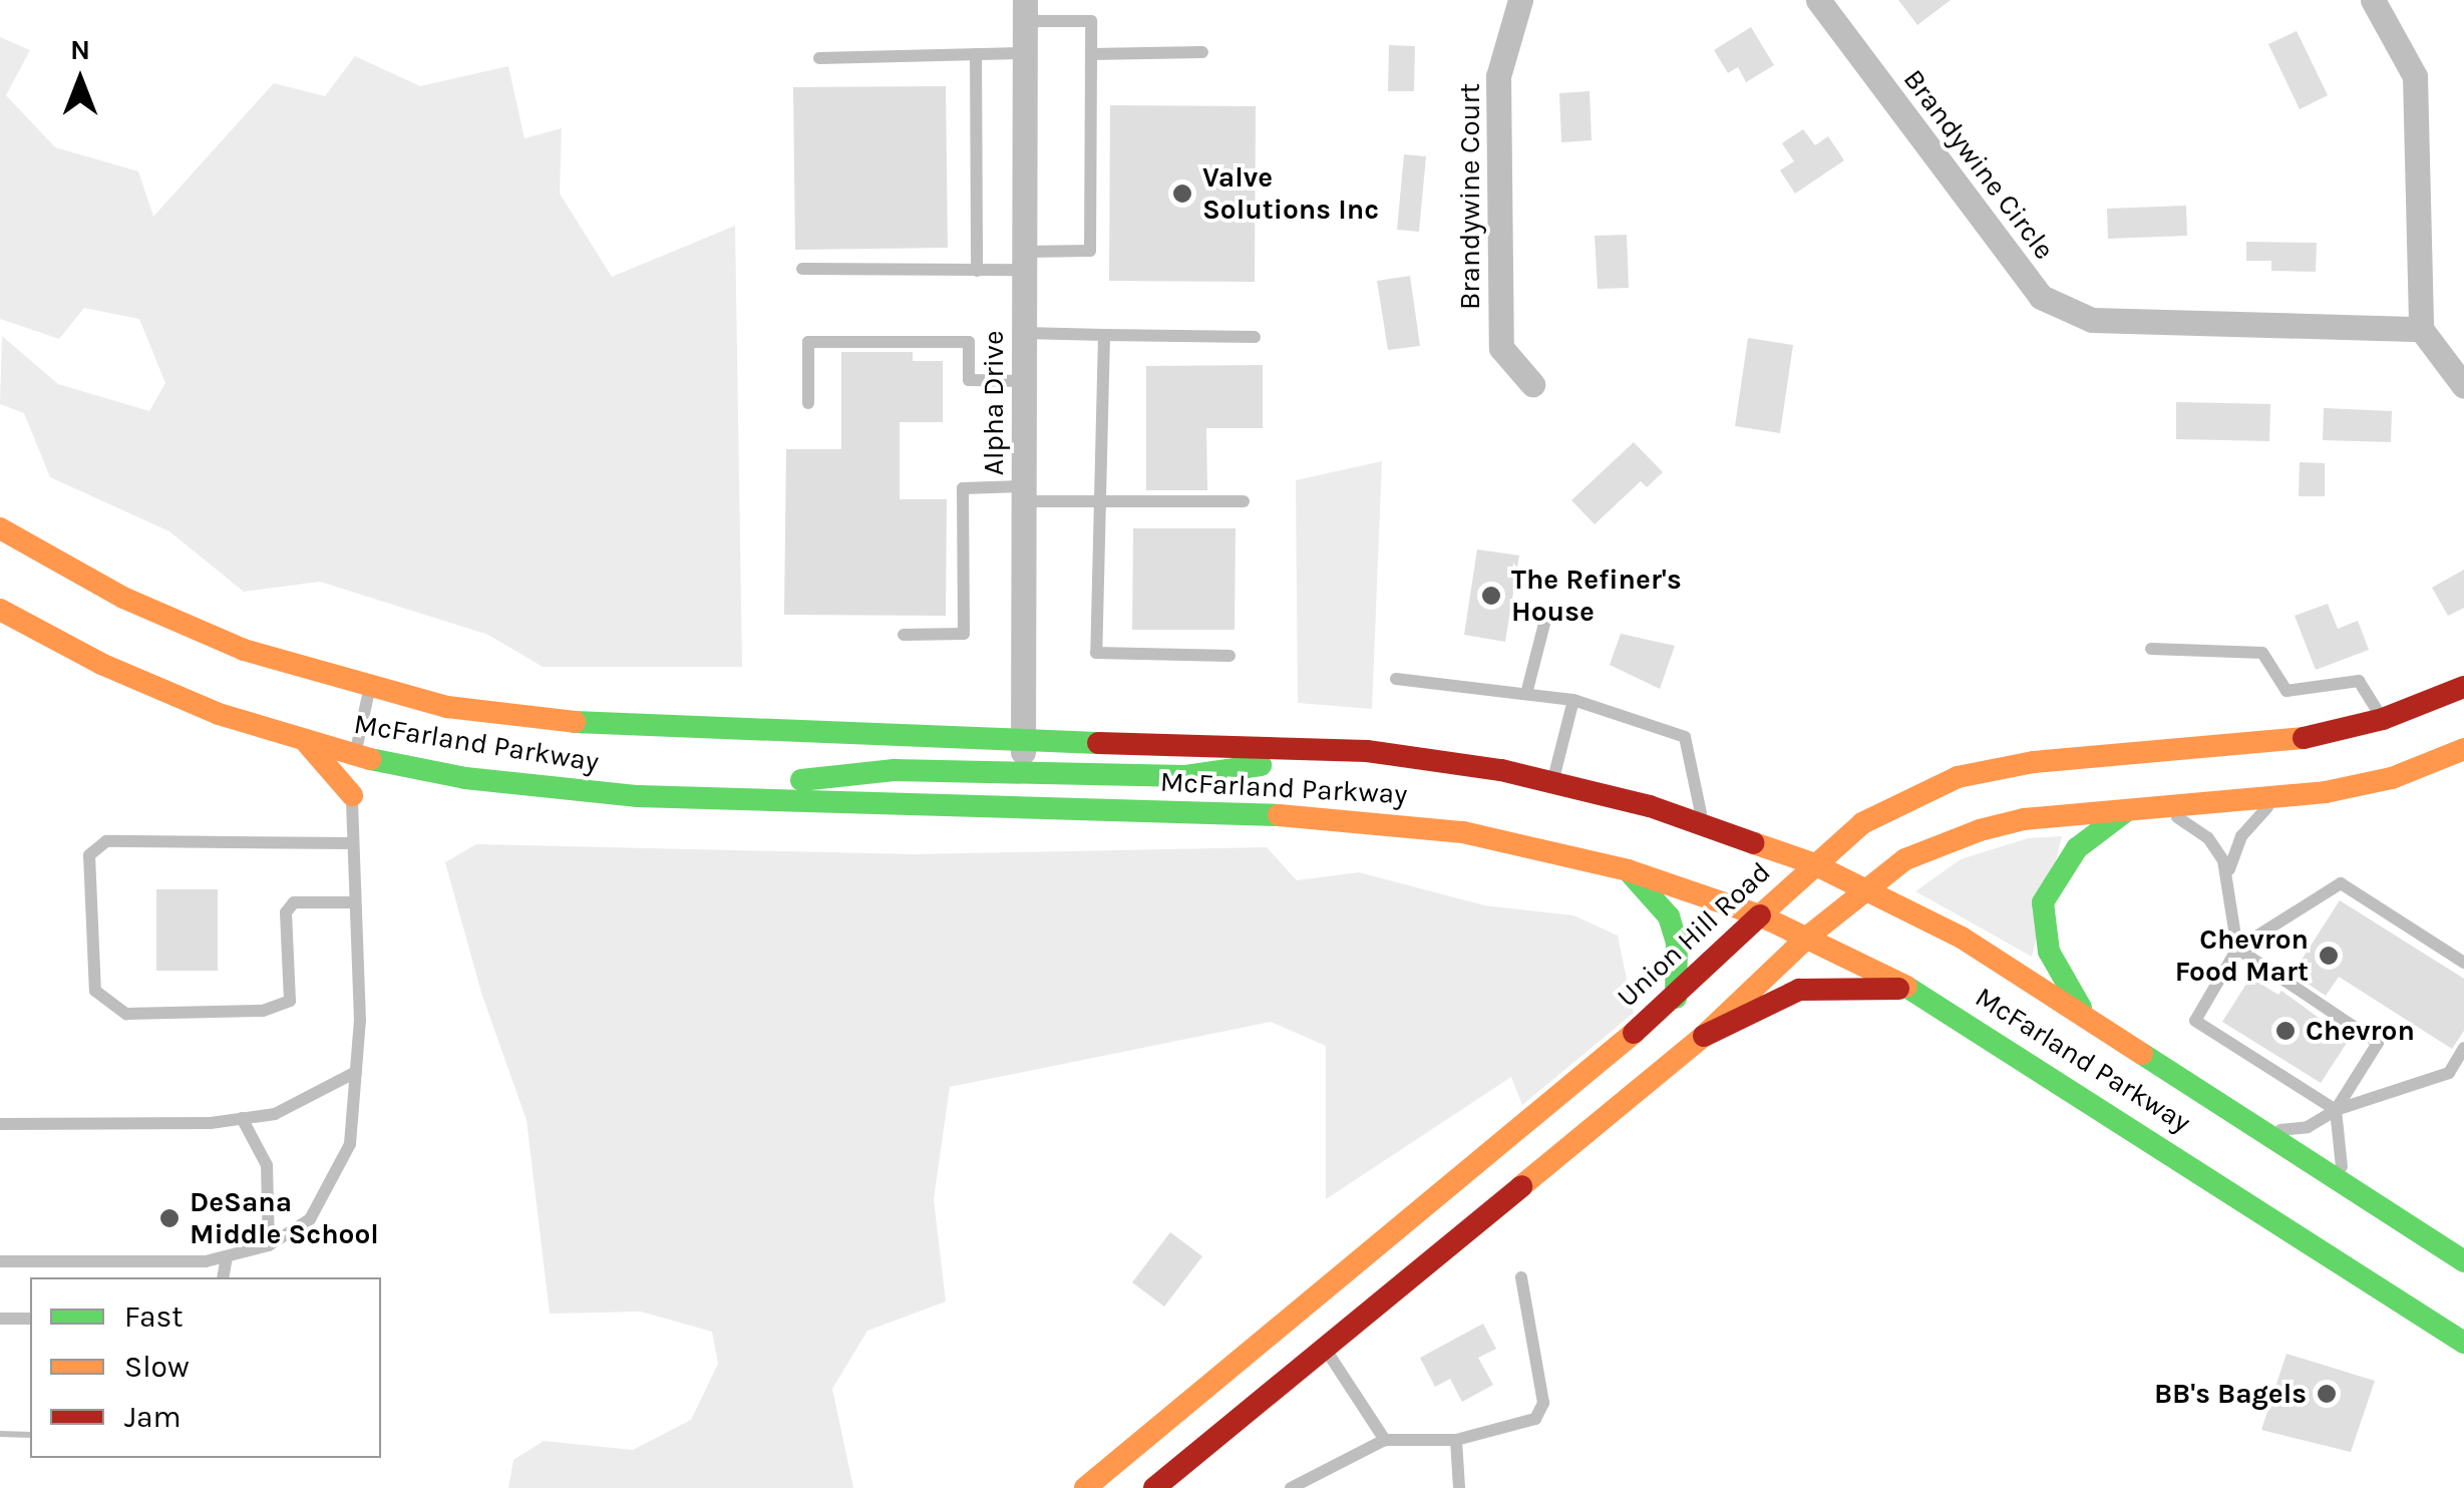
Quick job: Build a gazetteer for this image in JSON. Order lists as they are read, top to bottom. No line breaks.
{"streets":{"main road":["McFarland Parkway","Union Hill Road"],"street":["Brandywine Circle","Brandywine Court","Alpha Drive"]},"crossings":[["Alpha Drive","McFarland Parkway"],["McFarland Parkway","Union Hill Road"]],"places":["Valve Solutions Inc","The Refiner's House","Chevron Food Mart","Chevron","DeSana Middle School","BB's Bagels"],"legend":["Fast","Slow","Jam"],"north":"top"}
